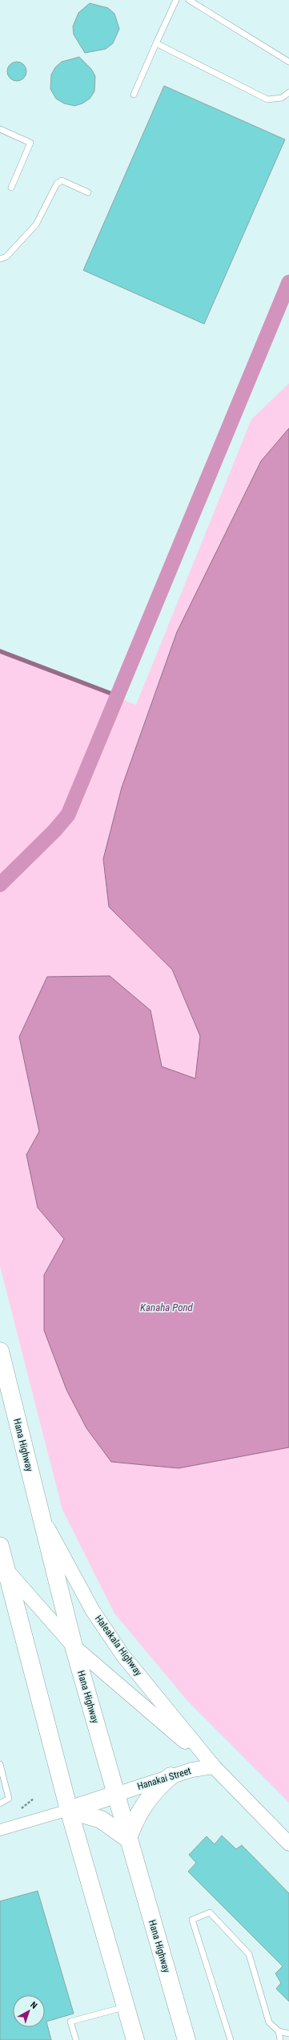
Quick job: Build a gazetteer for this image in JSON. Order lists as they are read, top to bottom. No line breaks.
{"streets":{"main road":["Hana Highway"],"street":["Haleakala Highway","Hanakai Street"]},"crossings":[["Hana Highway","Haleakala Highway"],["Hana Highway","Hanakai Street"],["Haleakala Highway","Hanakai Street"]],"water":["Kanaha Pond"],"north":"top right"}
